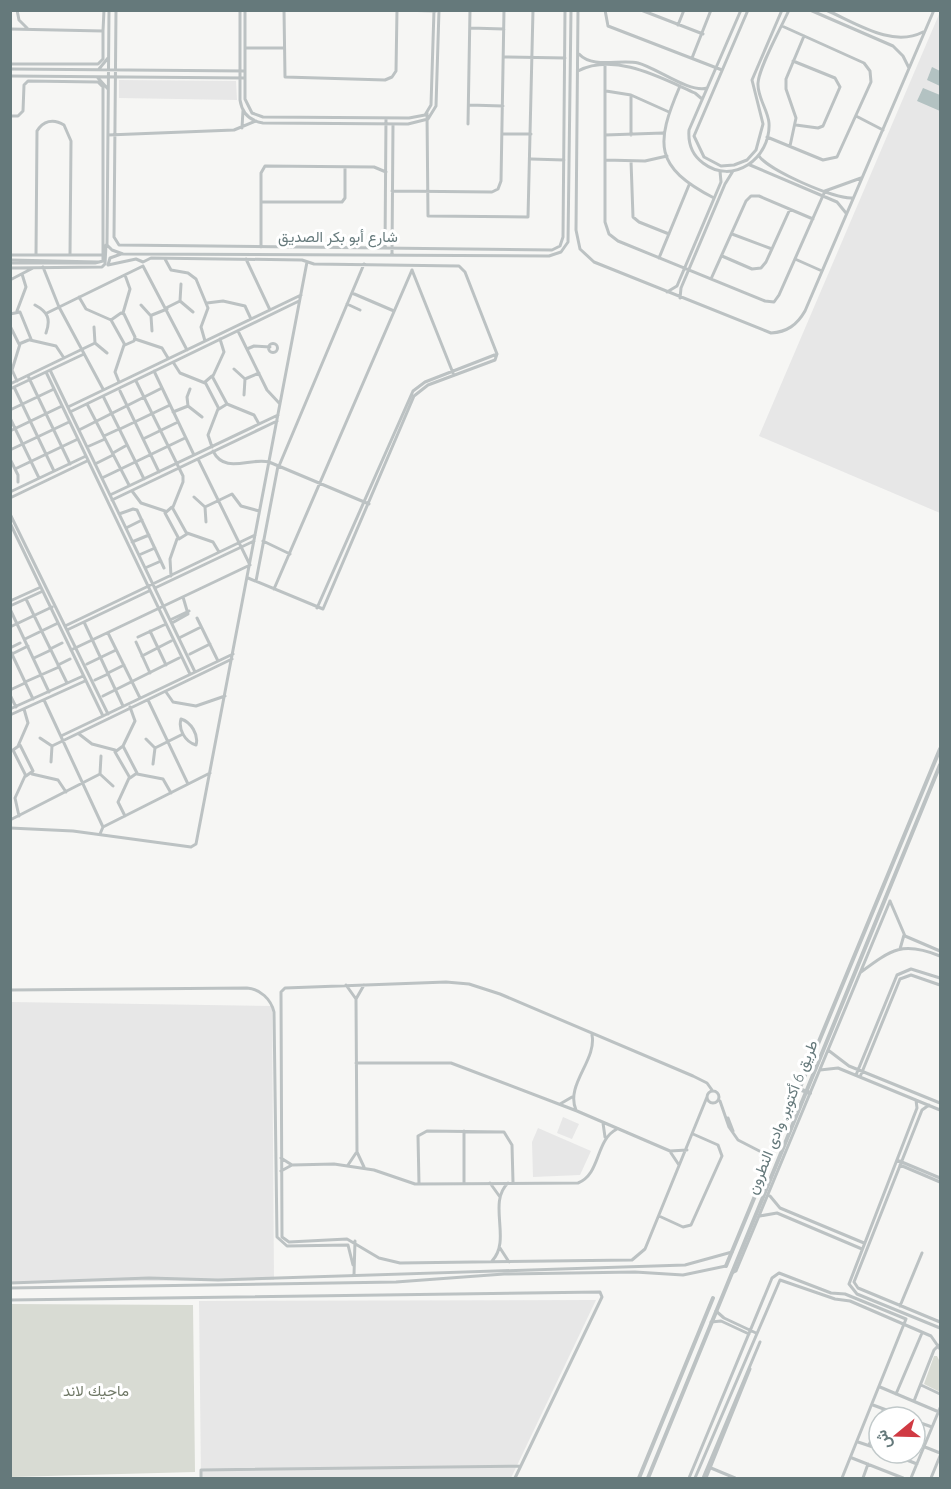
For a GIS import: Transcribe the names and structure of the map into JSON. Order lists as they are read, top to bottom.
{
  "streets": {
    "street": ["شارع أبو بكر الصديق", "طريق 6 أكتوبر, وادى النطرون"]
  },
  "parks": ["ماجيك لاند"],
  "north": "left"
}
